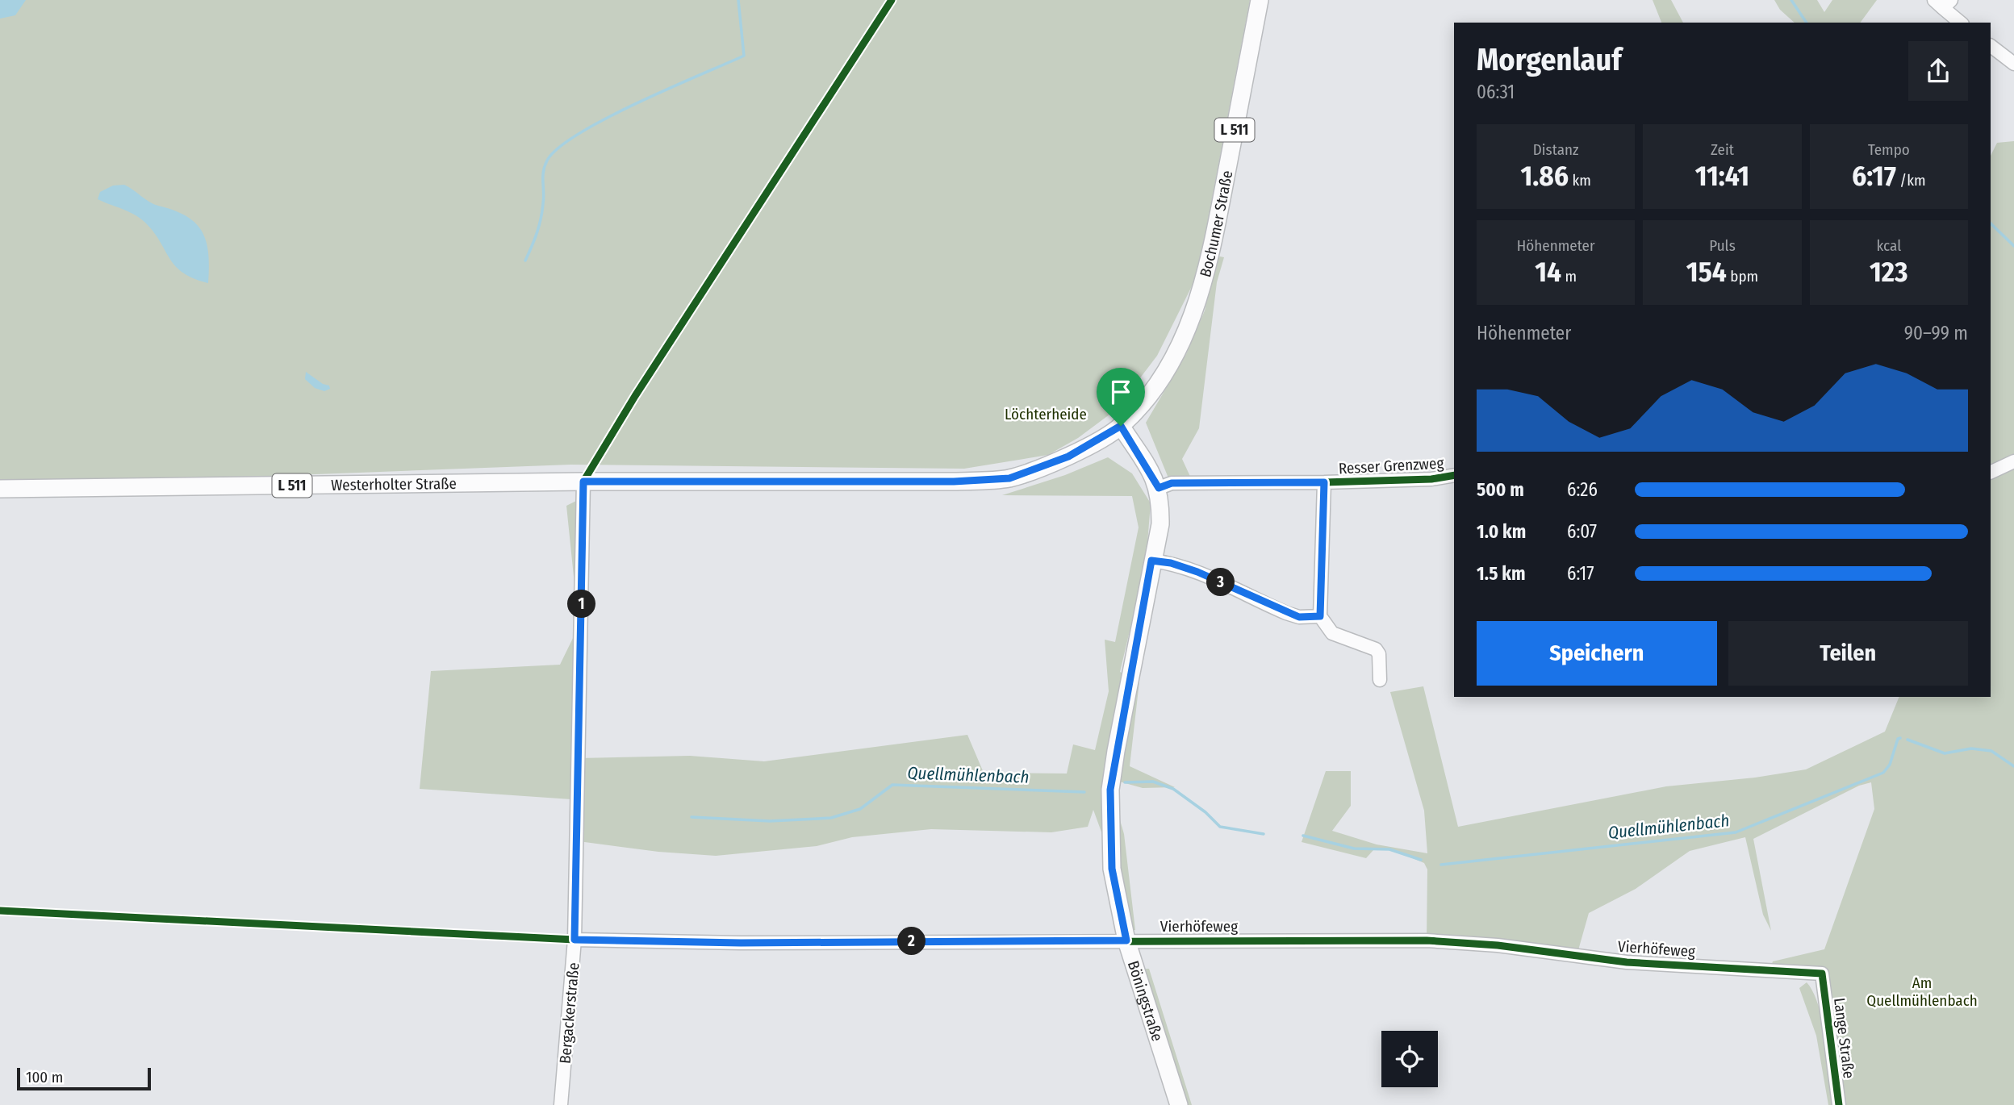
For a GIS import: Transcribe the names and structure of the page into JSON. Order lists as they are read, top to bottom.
{
  "streets": {
    "main road": [
      "L 511",
      "Bochumer Straße",
      "Westerholter Straße",
      "Böningstraße"
    ],
    "street": [
      "Resser Grenzweg",
      "Vierhöfeweg",
      "Bergackerstraße",
      "Lange Straße"
    ]
  },
  "crossings": [
    ["L 511", "Bochumer Straße"],
    ["L 511", "Westerholter Straße"],
    ["L 511", "Böningstraße"],
    ["L 511", "Bergackerstraße"],
    ["Bochumer Straße", "Böningstraße"],
    ["Resser Grenzweg", "Böningstraße"],
    ["Westerholter Straße", "Bergackerstraße"],
    ["Vierhöfeweg", "Böningstraße"],
    ["Vierhöfeweg", "Bergackerstraße"],
    ["Vierhöfeweg", "Lange Straße"]
  ],
  "water": ["Quellmühlenbach"],
  "parks": ["Löchterheide", "Am Quellmühlenbach"],
  "scale_bar": "100 m",
  "page": {
    "heading": ["Morgenlauf", "06:31"],
    "stats": [
      ["Distanz", "1.86 km"],
      ["Zeit", "11:41"],
      ["Tempo", "6:17 /km"],
      ["Höhenmeter", "14 m"],
      ["Puls", "154 bpm"],
      ["kcal", "123"]
    ],
    "chart": ["Höhenmeter", "90–99 m"],
    "list": [
      {
        "name": "500 m",
        "note": "6:26"
      },
      {
        "name": "1.0 km",
        "note": "6:07"
      },
      {
        "name": "1.5 km",
        "note": "6:17"
      }
    ],
    "pins": ["3", "1", "2"],
    "buttons": ["Speichern", "Teilen"],
    "scale": "100 m"
  }
}
